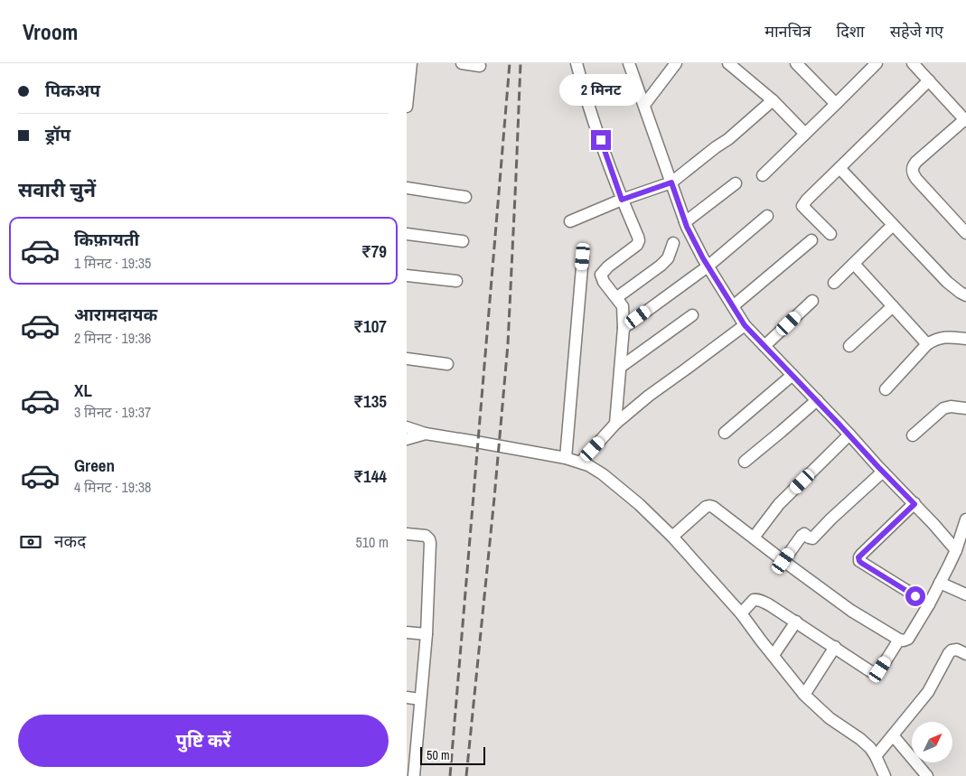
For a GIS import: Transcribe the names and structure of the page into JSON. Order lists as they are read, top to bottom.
{
  "scale_bar": "50 m",
  "north": "top right",
  "page": {
    "header": "Vroom",
    "nav": ["मानचित्र", "दिशा", "सहेजे गए"],
    "banner": ["पिकअप", "ड्रॉप"],
    "bubble": "2 मिनट",
    "heading": "सवारी चुनें",
    "list": [
      {
        "name": "किफ़ायती",
        "note": "1 मिनट · 19:35",
        "value": "₹79"
      },
      {
        "name": "आरामदायक",
        "note": "2 मिनट · 19:36",
        "value": "₹107"
      },
      {
        "name": "XL",
        "note": "3 मिनट · 19:37",
        "value": "₹135"
      },
      {
        "name": "Green",
        "note": "4 मिनट · 19:38",
        "value": "₹144"
      }
    ],
    "pay": ["नकद", "510 m"],
    "buttons": "पुष्टि करें",
    "scale": "50 m"
  }
}
